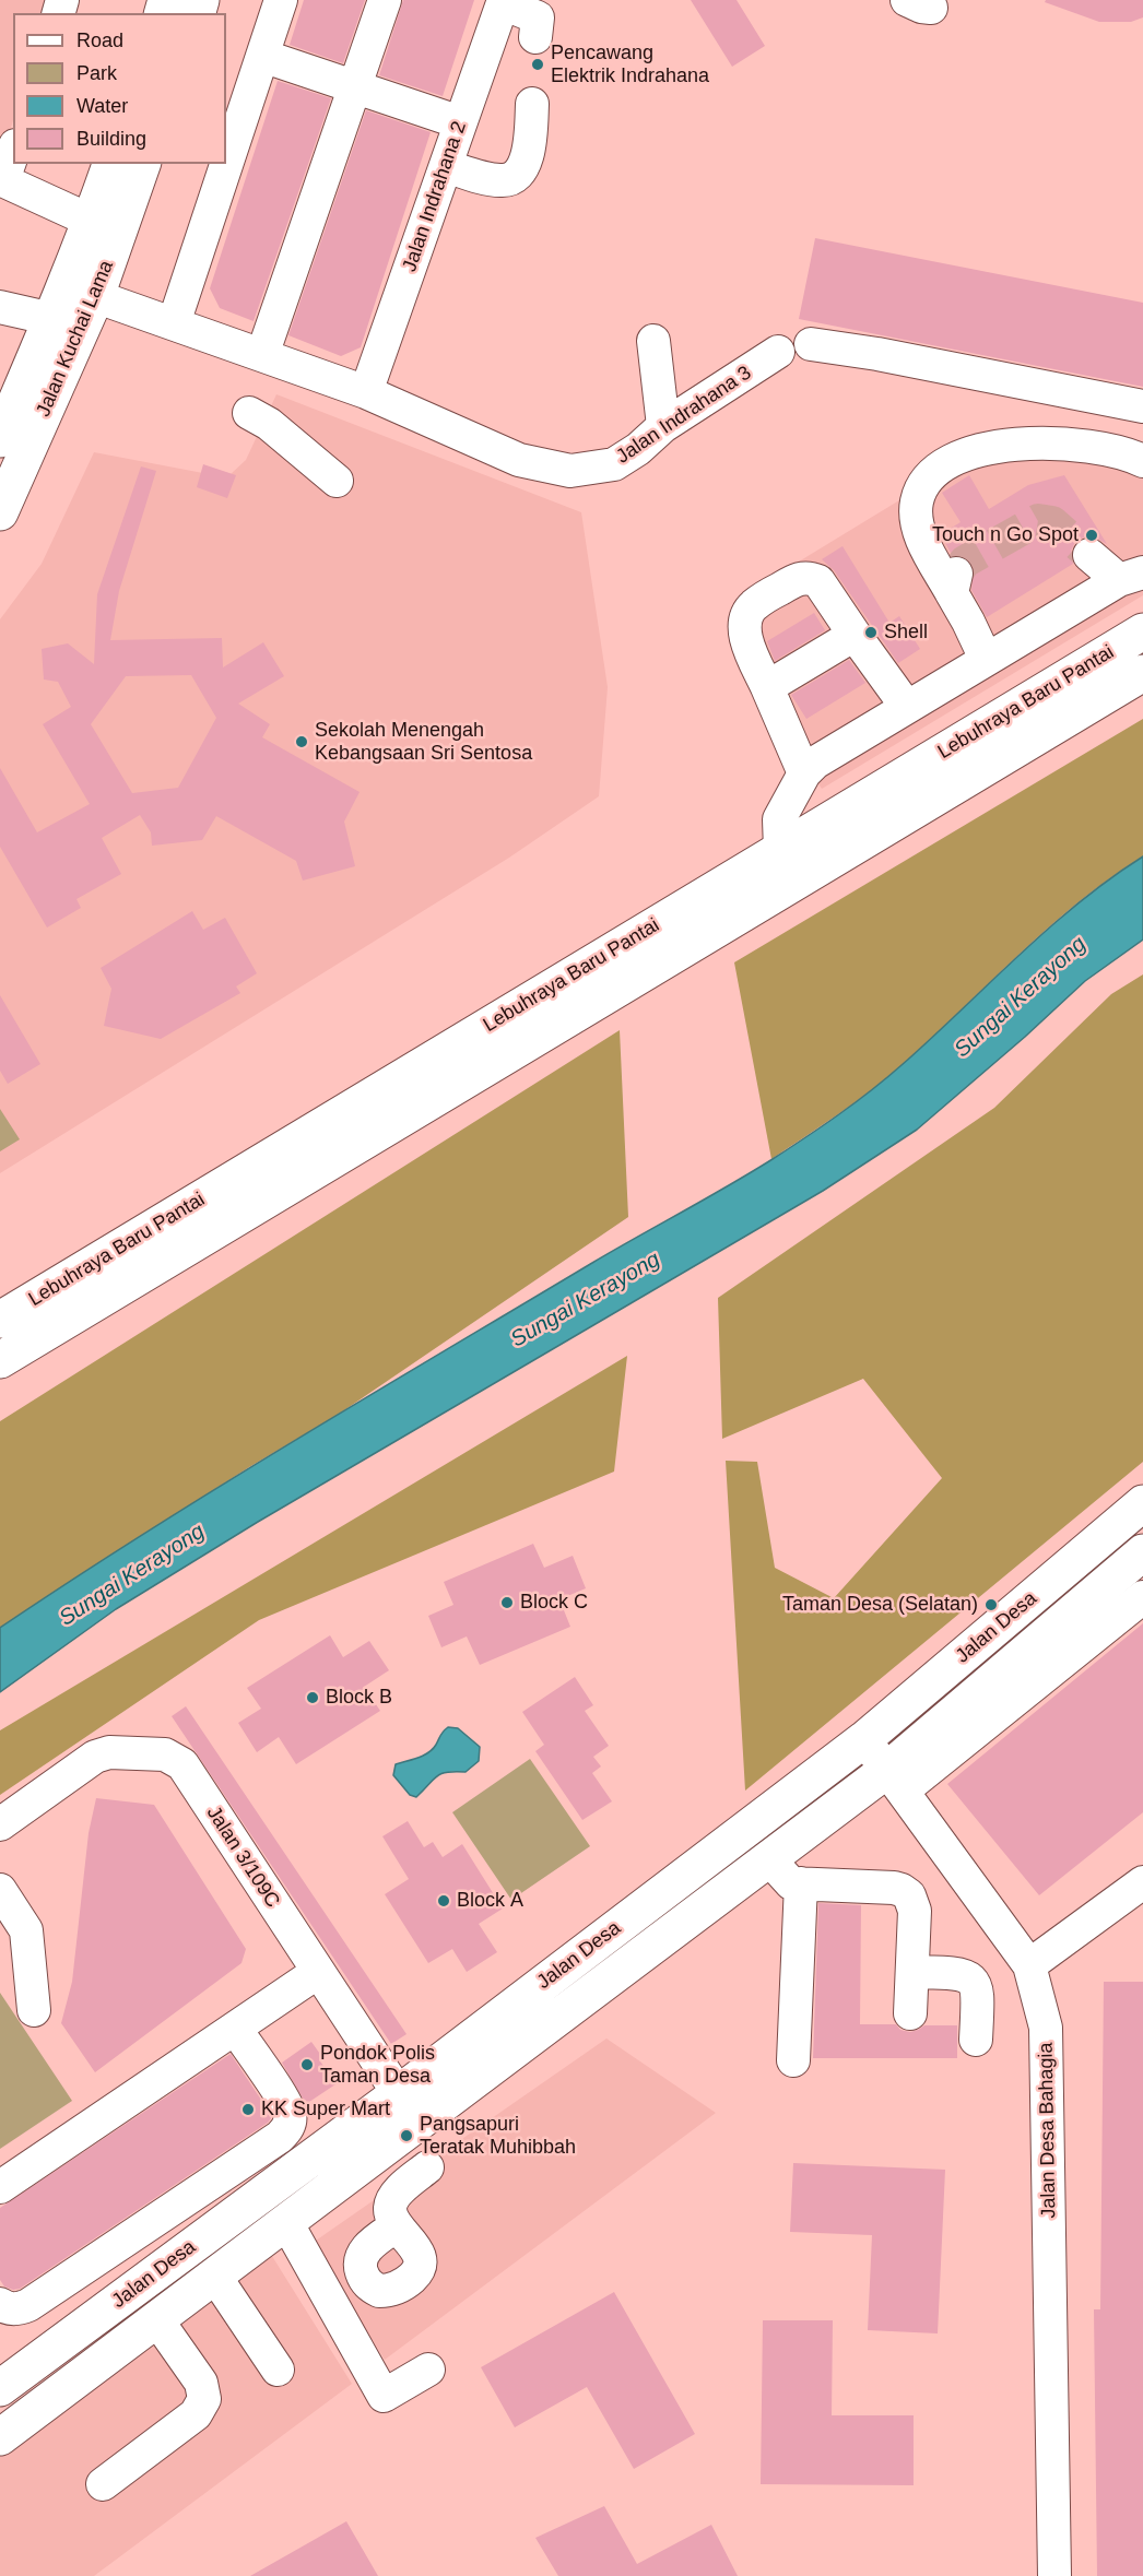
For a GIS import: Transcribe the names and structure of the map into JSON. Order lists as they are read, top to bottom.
{
  "streets": {
    "main road": ["Jalan Kuchai Lama", "Lebuhraya Baru Pantai", "Jalan Desa"],
    "street": [
      "Jalan Indrahana 2",
      "Jalan Indrahana 3",
      "Jalan 3/109C",
      "Jalan Desa Bahagia"
    ]
  },
  "crossings": [
    ["Jalan Indrahana 2", "Jalan Indrahana 3"],
    ["Jalan Kuchai Lama", "Jalan Indrahana 3"],
    ["Jalan Desa", "Jalan 3/109C"],
    ["Jalan Desa", "Jalan Desa Bahagia"]
  ],
  "water": ["Sungai Kerayong"],
  "places": [
    "Pencawang Elektrik Indrahana",
    "Touch n Go Spot",
    "Shell",
    "Sekolah Menengah Kebangsaan Sri Sentosa",
    "Block C",
    "Taman Desa (Selatan)",
    "Block B",
    "Block A",
    "Pondok Polis Taman Desa",
    "KK Super Mart",
    "Pangsapuri Teratak Muhibbah"
  ],
  "legend": [
    "Road",
    "Park",
    "Water",
    "Building"
  ]
}
